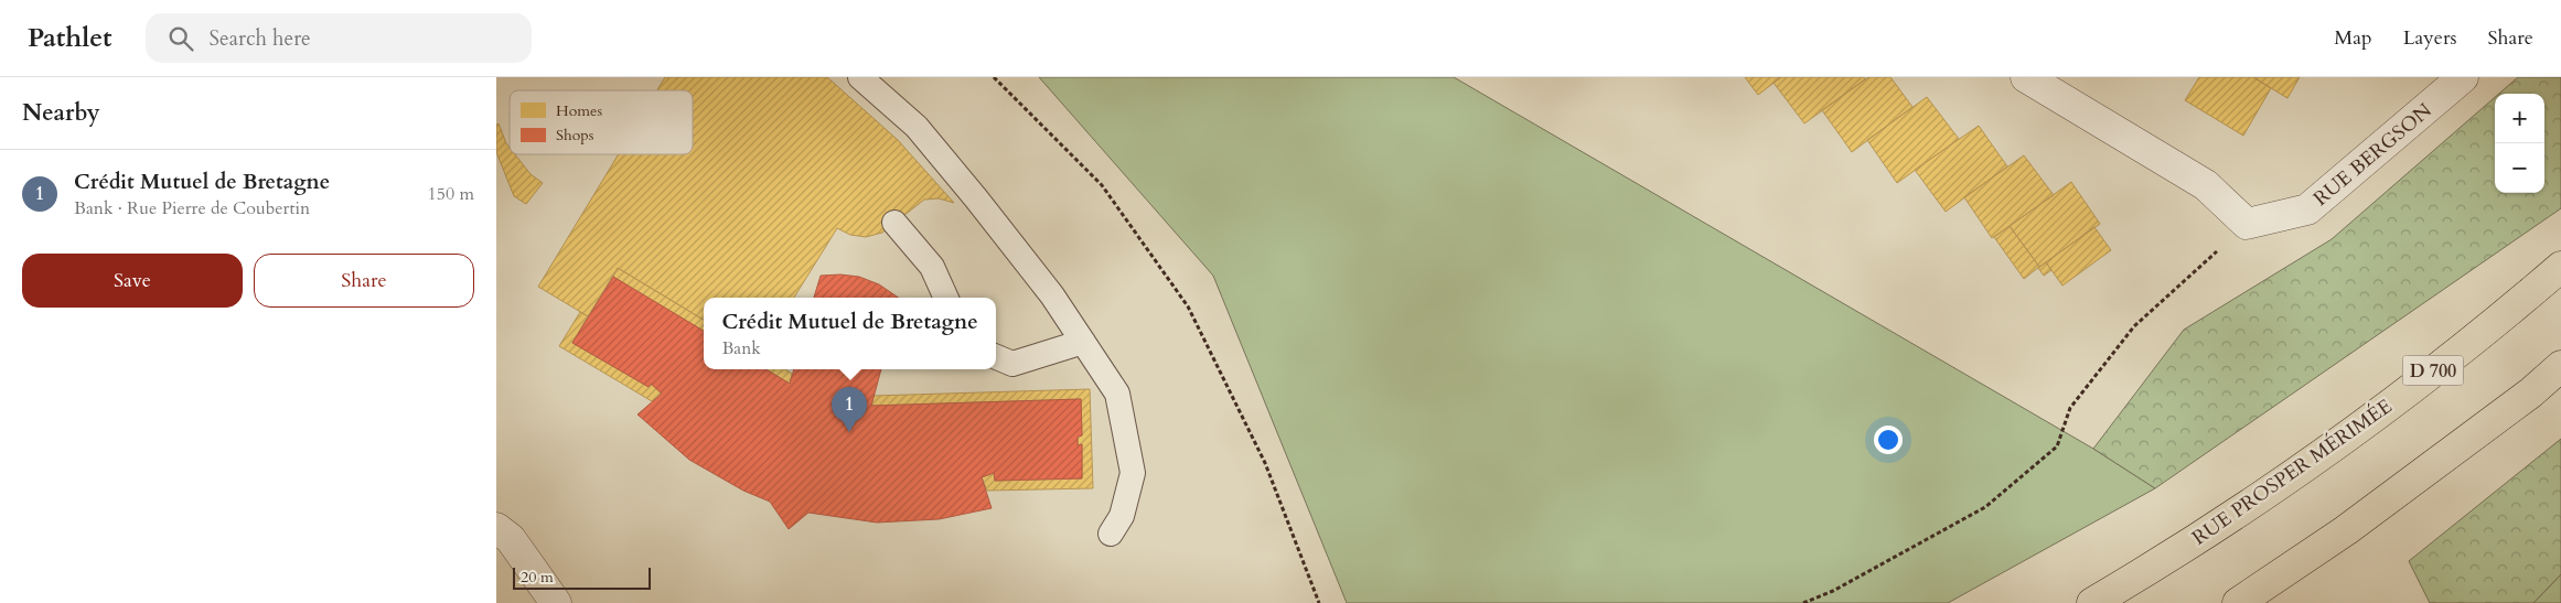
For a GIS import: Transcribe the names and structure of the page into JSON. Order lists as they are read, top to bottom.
{
  "streets": {
    "main road": ["D 700", "RUE PROSPER MÉRIMÉE"],
    "street": ["RUE BERGSON"]
  },
  "legend": ["Homes", "Shops"],
  "scale_bar": "20 m",
  "page": {
    "header": "Pathlet",
    "search": "Search here",
    "nav": ["Map", "Layers", "Share"],
    "heading": "Nearby",
    "map_buttons": ["+", "−"],
    "list": [
      {
        "mark": "1",
        "name": "Crédit Mutuel de Bretagne",
        "note": "Bank · Rue Pierre de Coubertin",
        "value": "150 m"
      }
    ],
    "buttons": ["Save", "Share"],
    "popup": ["Crédit Mutuel de Bretagne", "Bank"],
    "pins": "1",
    "scale": "20 m"
  }
}
